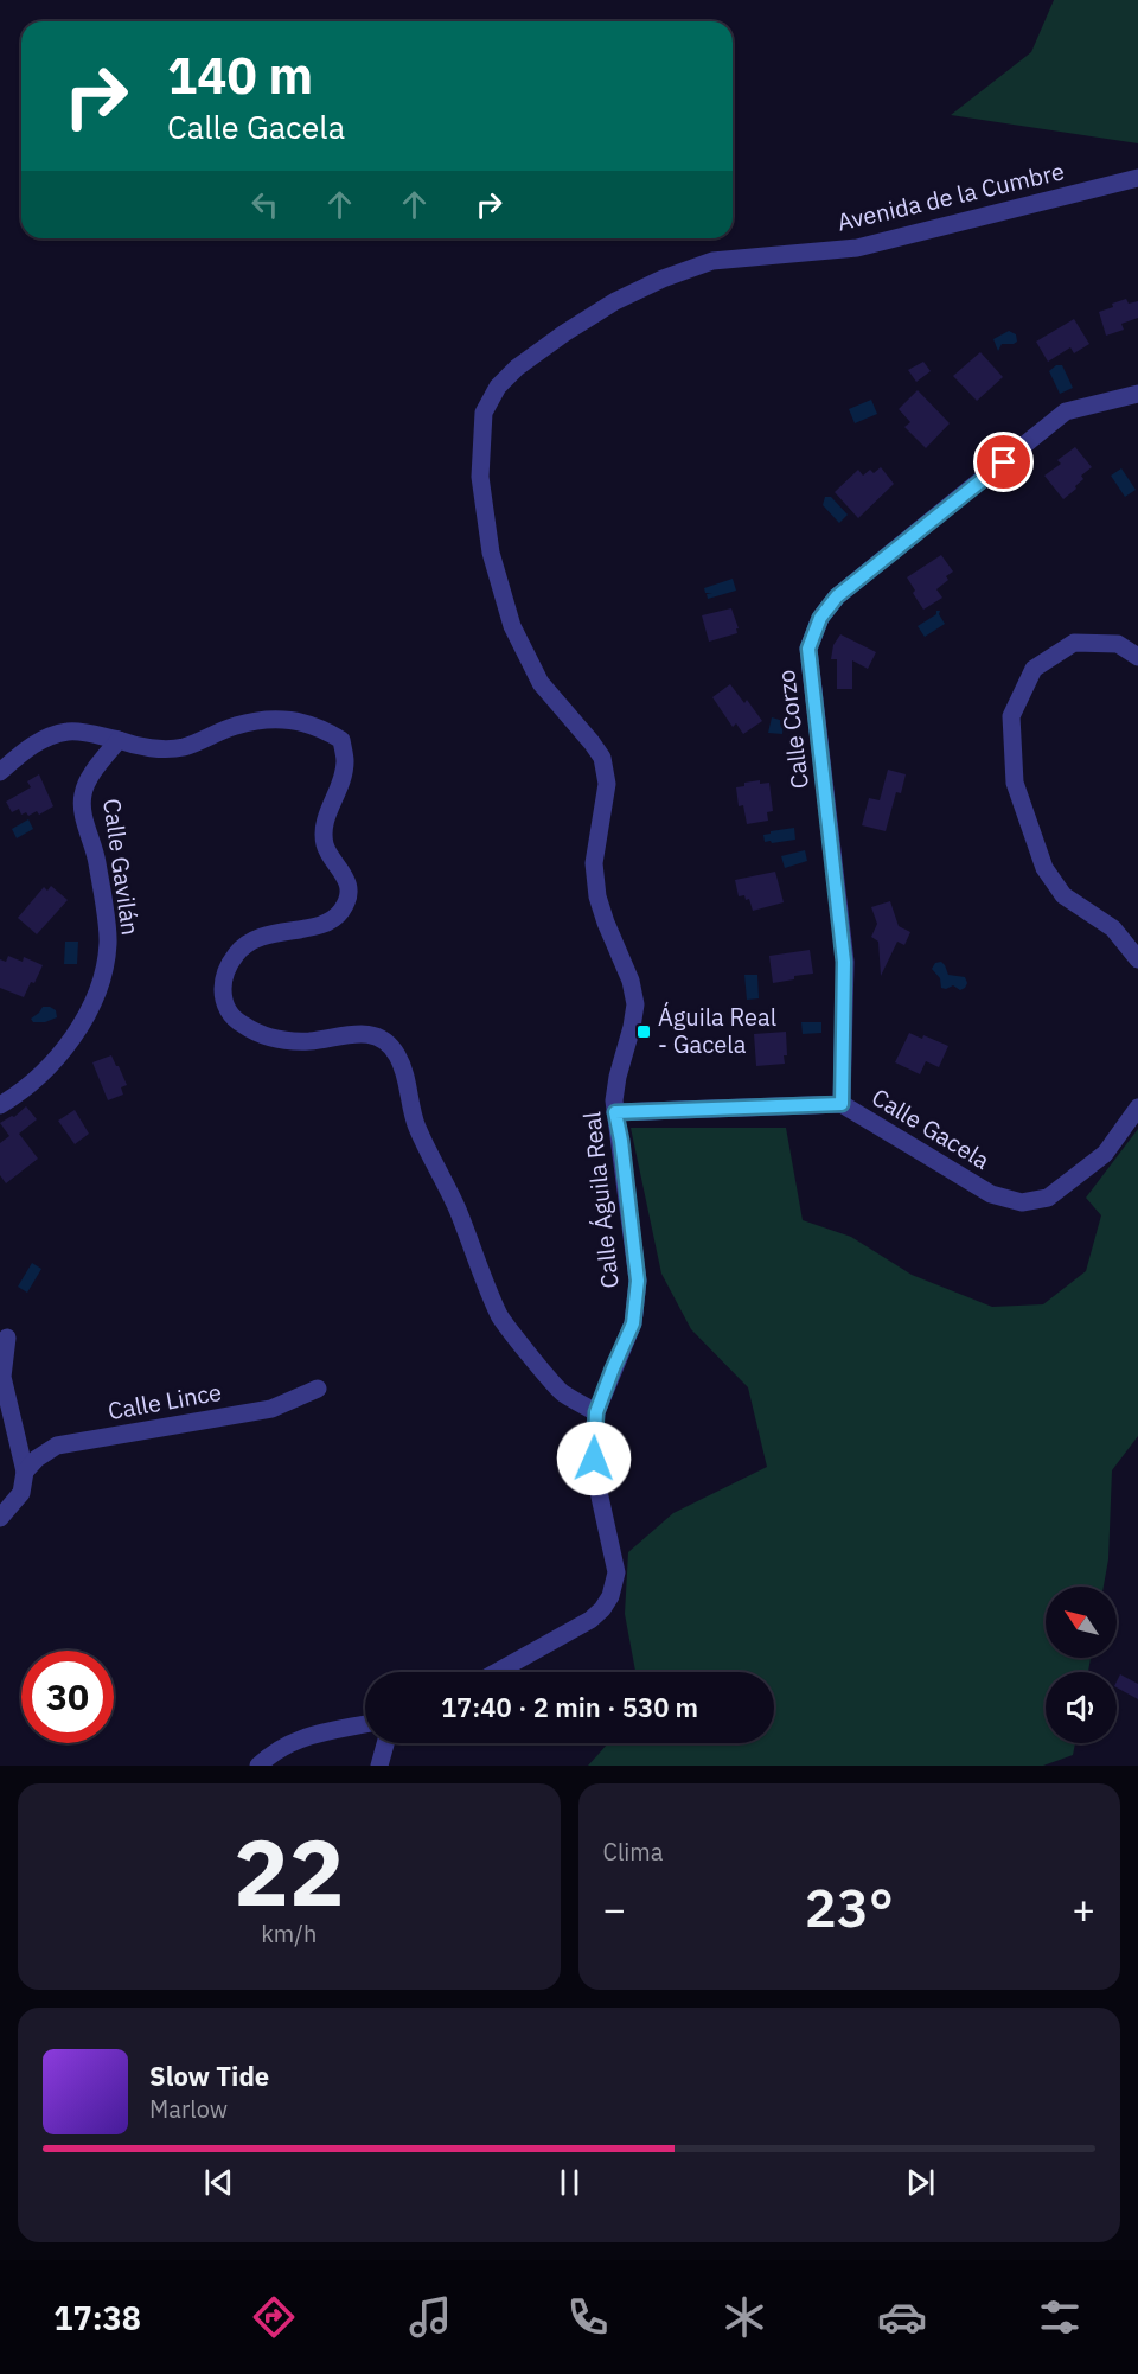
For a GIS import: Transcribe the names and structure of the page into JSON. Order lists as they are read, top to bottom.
{
  "streets": {
    "street": [
      "Avenida de la Cumbre",
      "Calle Corzo",
      "Calle Gavilán",
      "Calle Gacela",
      "Calle Águila Real",
      "Calle Lince"
    ]
  },
  "crossings": [
    ["Avenida de la Cumbre", "Calle Águila Real"],
    ["Calle Corzo", "Calle Gacela"],
    ["Calle Gacela", "Calle Águila Real"]
  ],
  "places": {
    "transit": ["Águila Real - Gacela"]
  },
  "north": "top left",
  "page": {
    "turn": ["140 m", "Calle Gacela"],
    "limit": "30",
    "trip": "17:40 · 2 min · 530 m",
    "tile": [
      ["22", "km/h"],
      "Clima"
    ],
    "heat": ["−", "23°", "+"],
    "song": ["Slow Tide", "Marlow"],
    "tabs": "17:38"
  }
}
